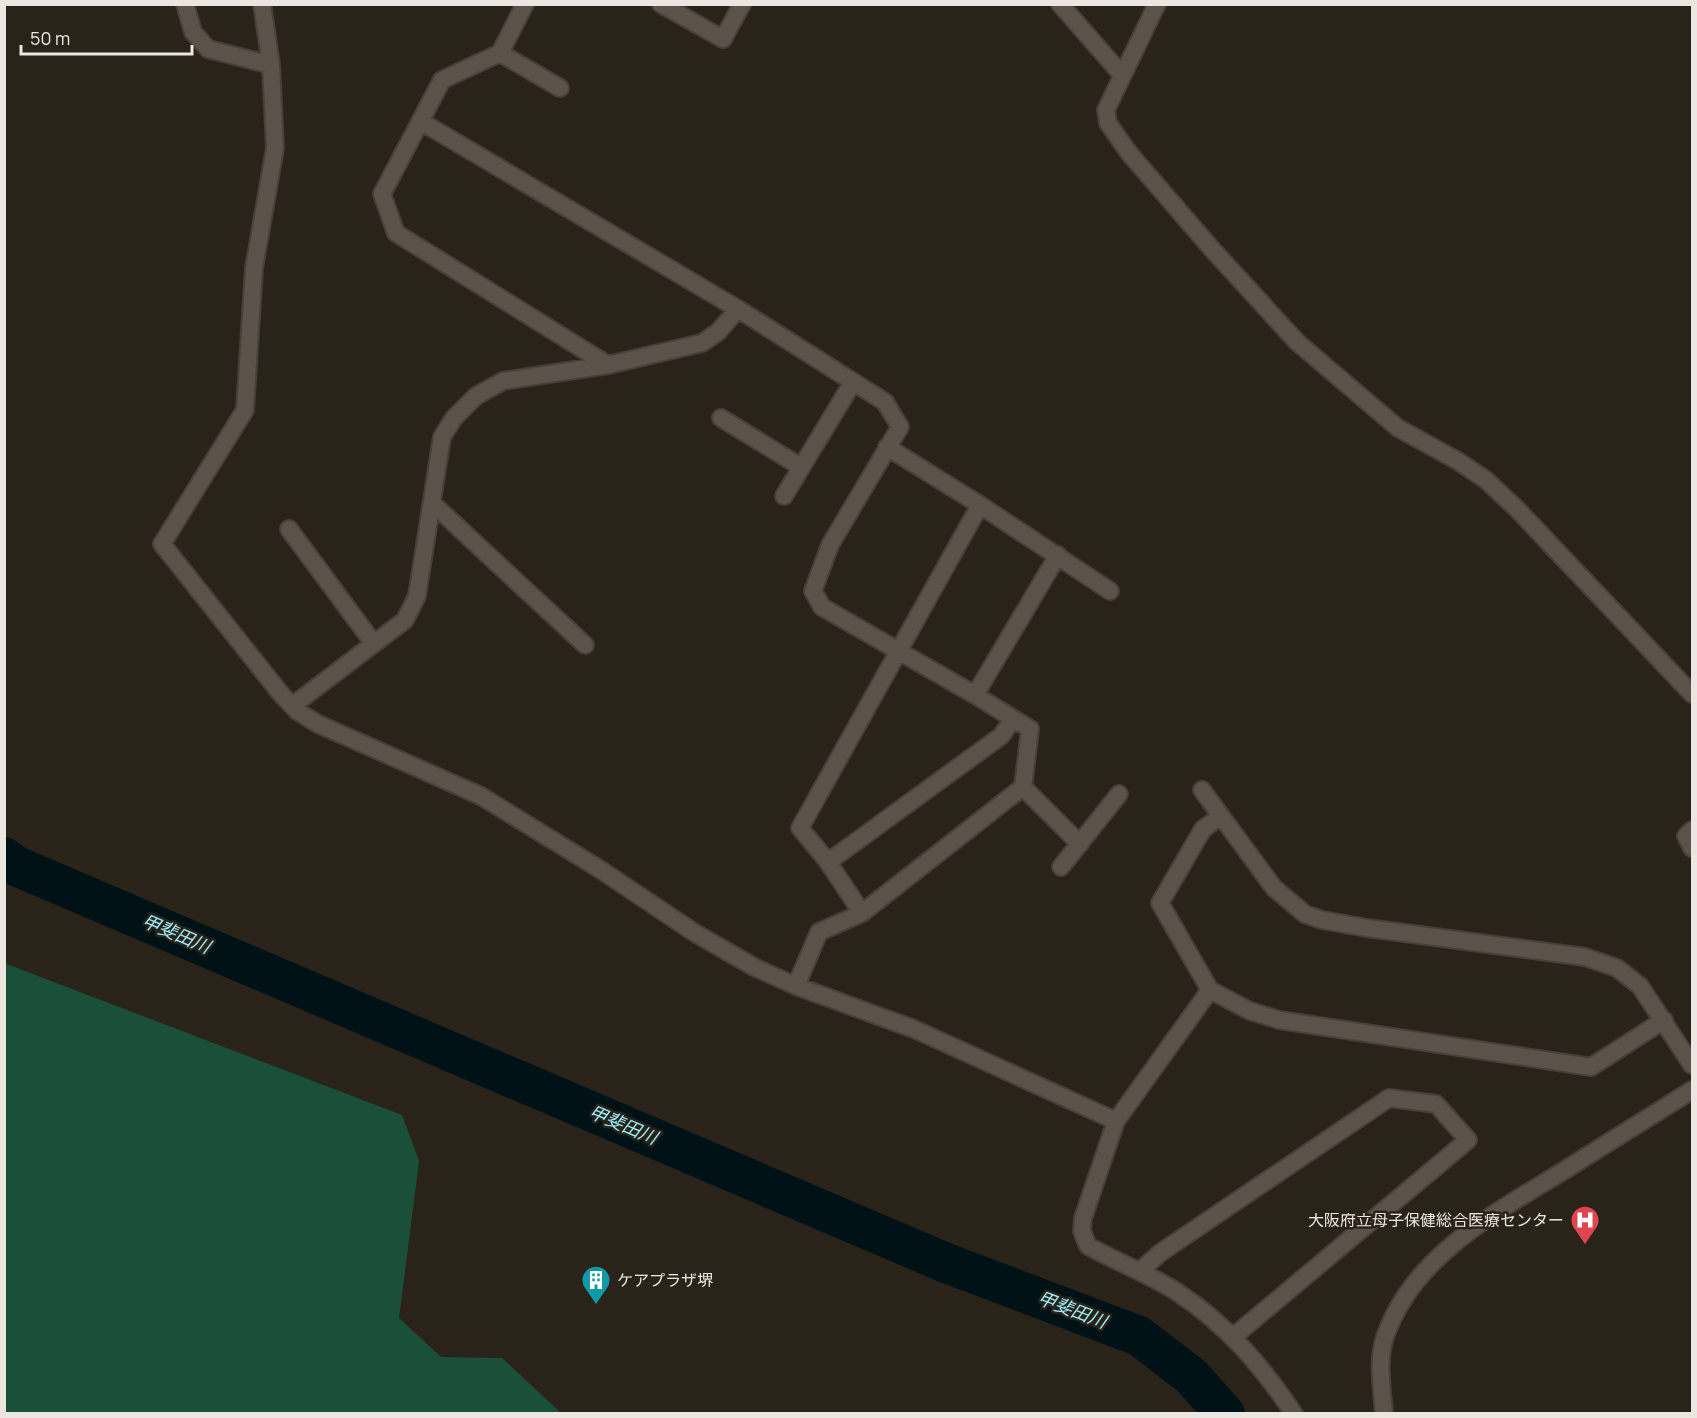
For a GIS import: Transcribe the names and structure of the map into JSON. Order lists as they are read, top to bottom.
{
  "water": ["甲斐田川"],
  "places": {
    "hospital": ["大阪府立母子保健総合医療センター"],
    "building": ["ケアプラザ堺"]
  },
  "scale_bar": "50 m"
}
